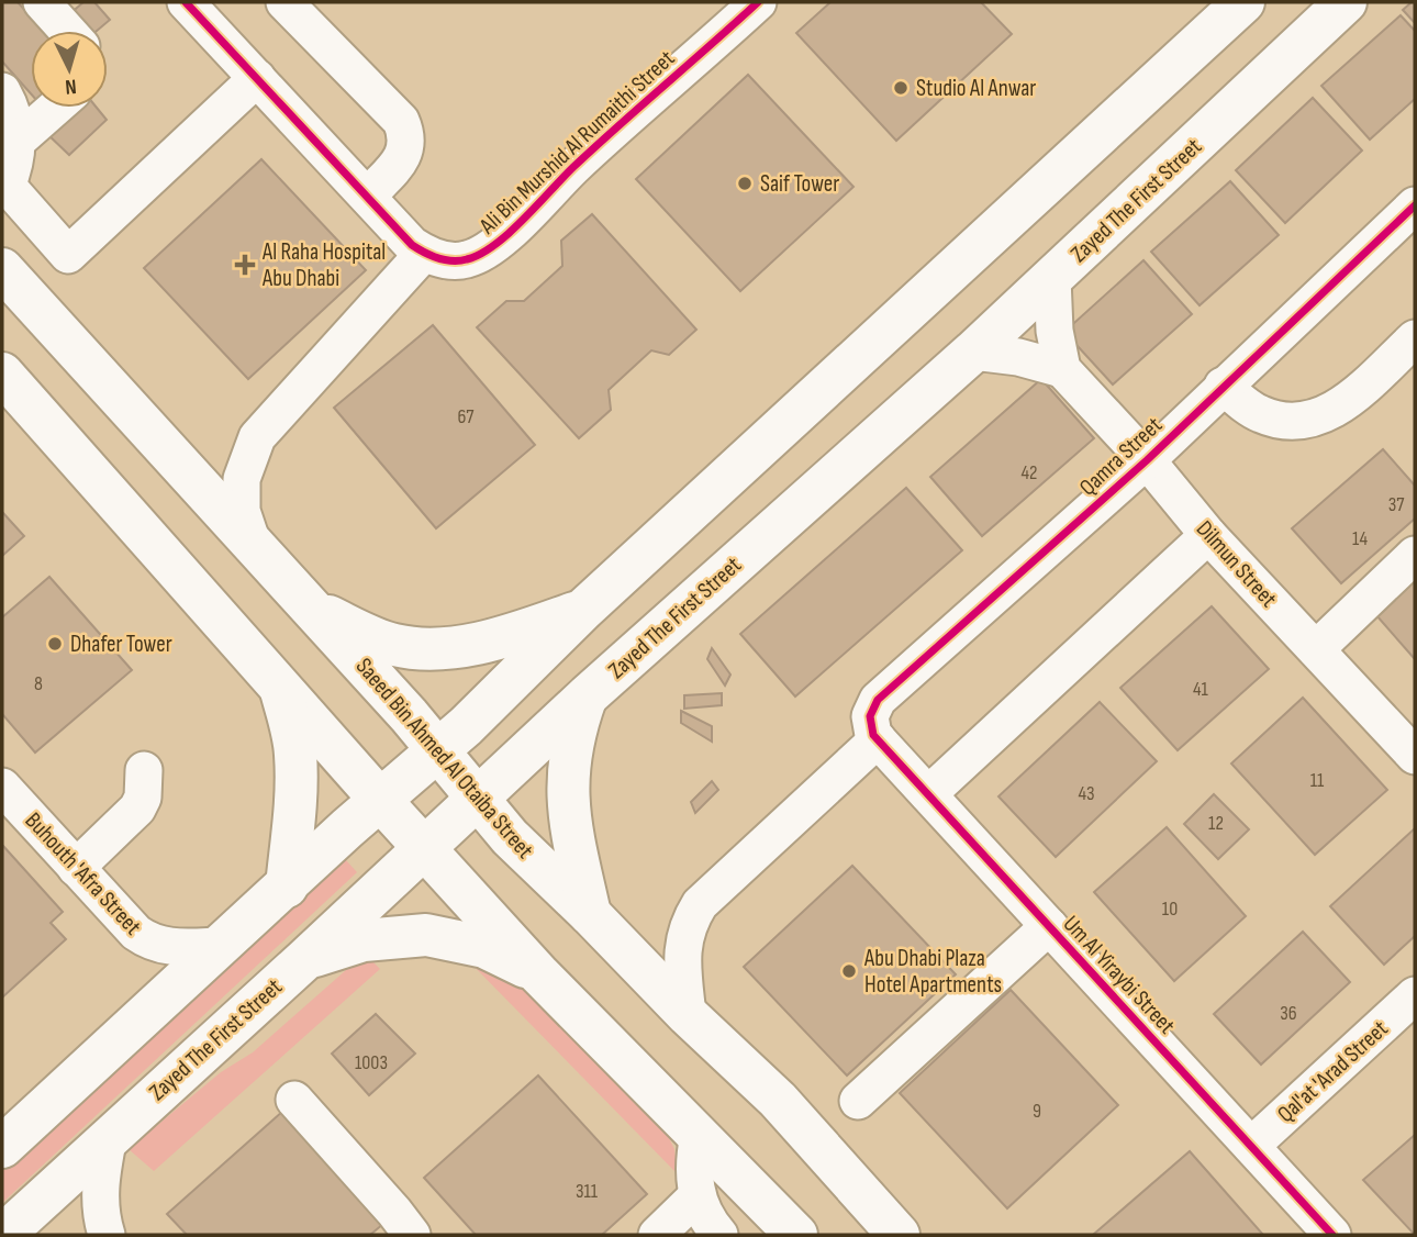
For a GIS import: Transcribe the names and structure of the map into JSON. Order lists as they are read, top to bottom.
{
  "streets": {
    "main road": ["Zayed The First Street", "Saeed Bin Ahmed Al Otaiba Street"],
    "street": [
      "Ali Bin Murshid Al Rumaithi Street",
      "Qamra Street",
      "Dilmun Street",
      "Buhouth 'Afra Street",
      "Um Al Yiraybi Street",
      "Qal'at 'Arad Street"
    ]
  },
  "crossings": [
    ["Zayed The First Street", "Saeed Bin Ahmed Al Otaiba Street"],
    ["Qamra Street", "Dilmun Street"],
    ["Qamra Street", "Um Al Yiraybi Street"],
    ["Um Al Yiraybi Street", "Qal'at 'Arad Street"]
  ],
  "places": {
    "other": [
      "Studio Al Anwar",
      "Saif Tower",
      "Dhafer Tower",
      "Abu Dhabi Plaza Hotel Apartments"
    ],
    "health": ["Al Raha Hospital Abu Dhabi"]
  },
  "house_numbers": [
    "67",
    "42",
    "37",
    "14",
    "8",
    "41",
    "11",
    "43",
    "12",
    "10",
    "36",
    "1003",
    "9",
    "311"
  ],
  "north": "bottom"
}
